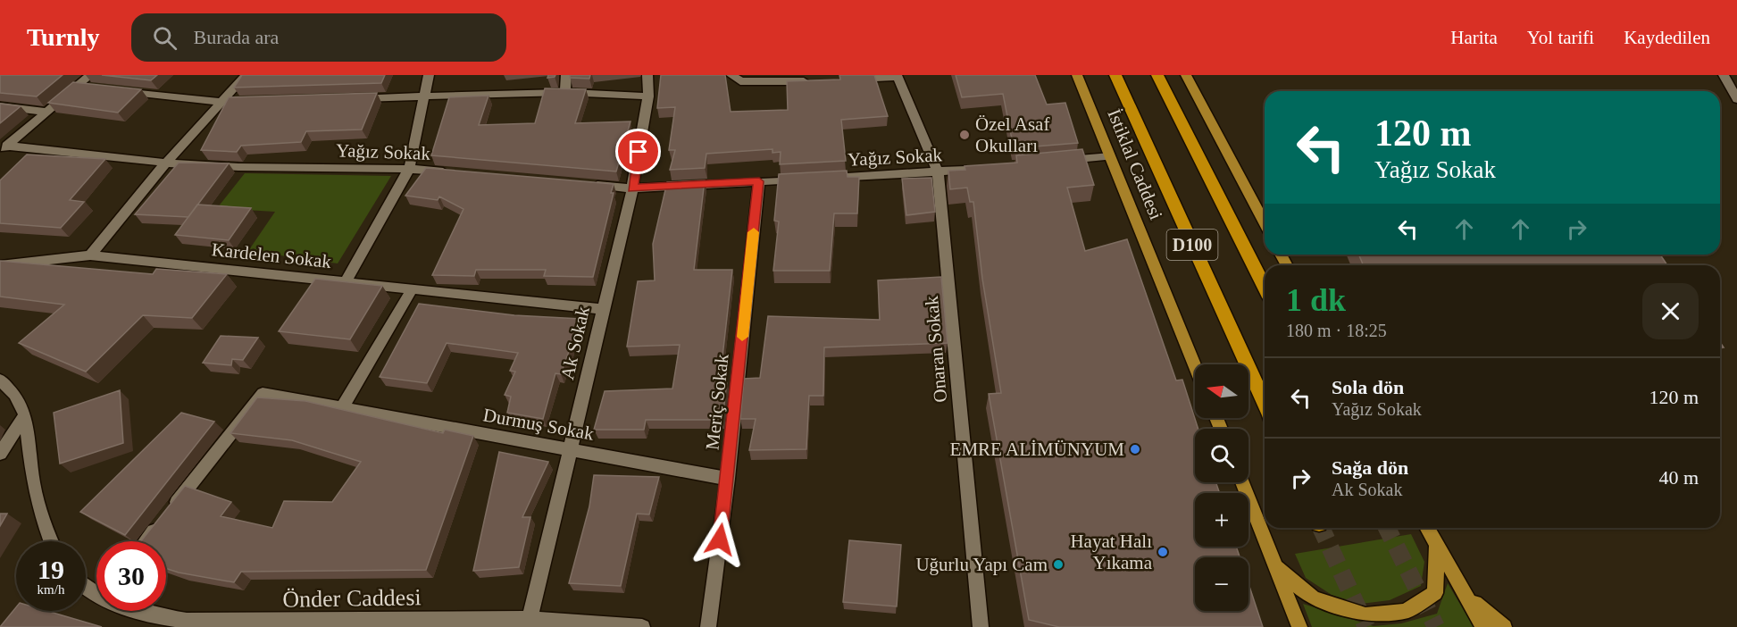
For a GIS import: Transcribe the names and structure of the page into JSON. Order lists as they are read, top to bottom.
{
  "streets": {
    "highway": ["D100"],
    "main road": ["İstiklal Caddesi"],
    "street": [
      "Yağız Sokak",
      "Kardelen Sokak",
      "Ak Sokak",
      "Onaran Sokak",
      "Meriç Sokak",
      "Durmuş Sokak",
      "Önder Caddesi"
    ]
  },
  "crossings": [
    ["Yağız Sokak", "Ak Sokak"],
    ["Yağız Sokak", "Onaran Sokak"],
    ["Yağız Sokak", "Meriç Sokak"],
    ["Kardelen Sokak", "Ak Sokak"],
    ["Ak Sokak", "Durmuş Sokak"],
    ["Ak Sokak", "Önder Caddesi"],
    ["Meriç Sokak", "Durmuş Sokak"]
  ],
  "places": [
    "Özel Asaf Okulları",
    "EMRE ALİMÜNYUM",
    "Hayat Halı Yıkama",
    "Uğurlu Yapı Cam"
  ],
  "north": "left",
  "page": {
    "header": "Turnly",
    "search": "Burada ara",
    "nav": ["Harita", "Yol tarifi", "Kaydedilen"],
    "turn": ["120 m", "Yağız Sokak"],
    "heading": ["1 dk", "180 m · 18:25"],
    "list": [
      {
        "name": "Sola dön",
        "note": "Yağız Sokak",
        "value": "120 m"
      },
      {
        "name": "Sağa dön",
        "note": "Ak Sokak",
        "value": "40 m"
      }
    ],
    "map_buttons": ["+", "−"],
    "speed": "19 km/h",
    "limit": "30"
  }
}
